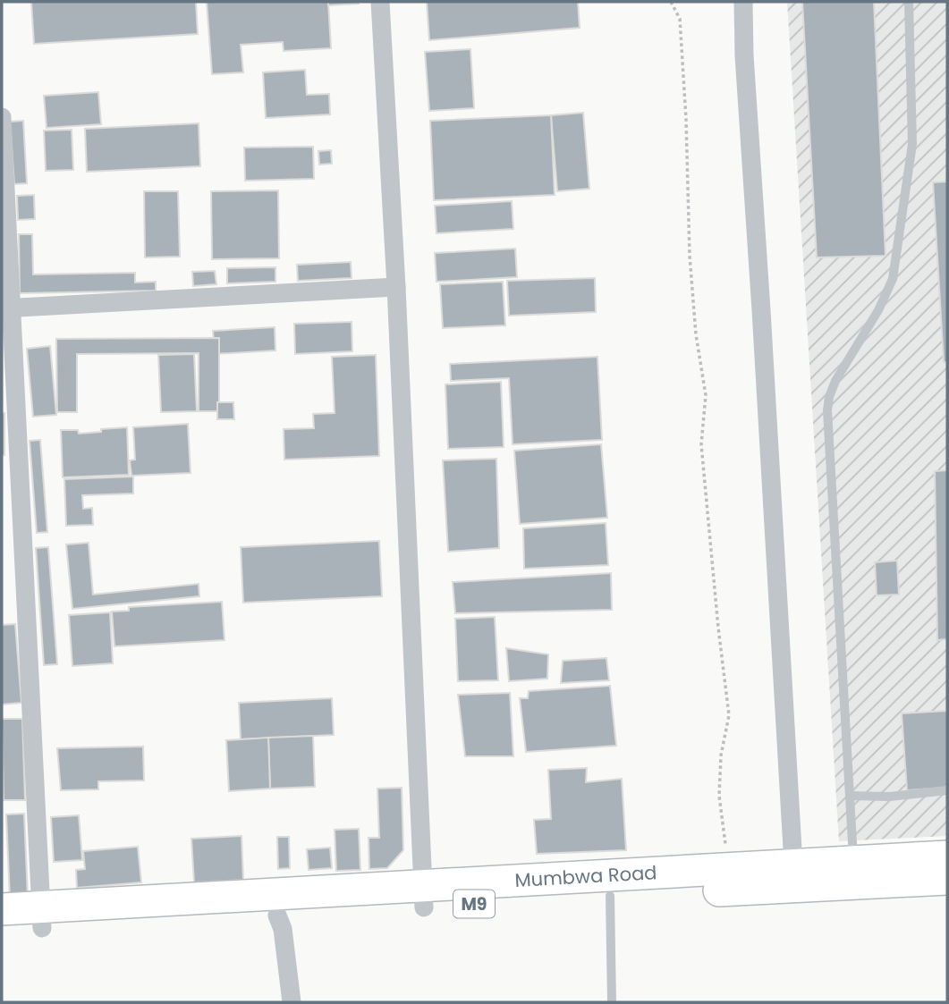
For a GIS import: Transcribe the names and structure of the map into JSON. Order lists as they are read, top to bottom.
{
  "streets": {
    "main road": ["Mumbwa Road", "M9"]
  }
}
